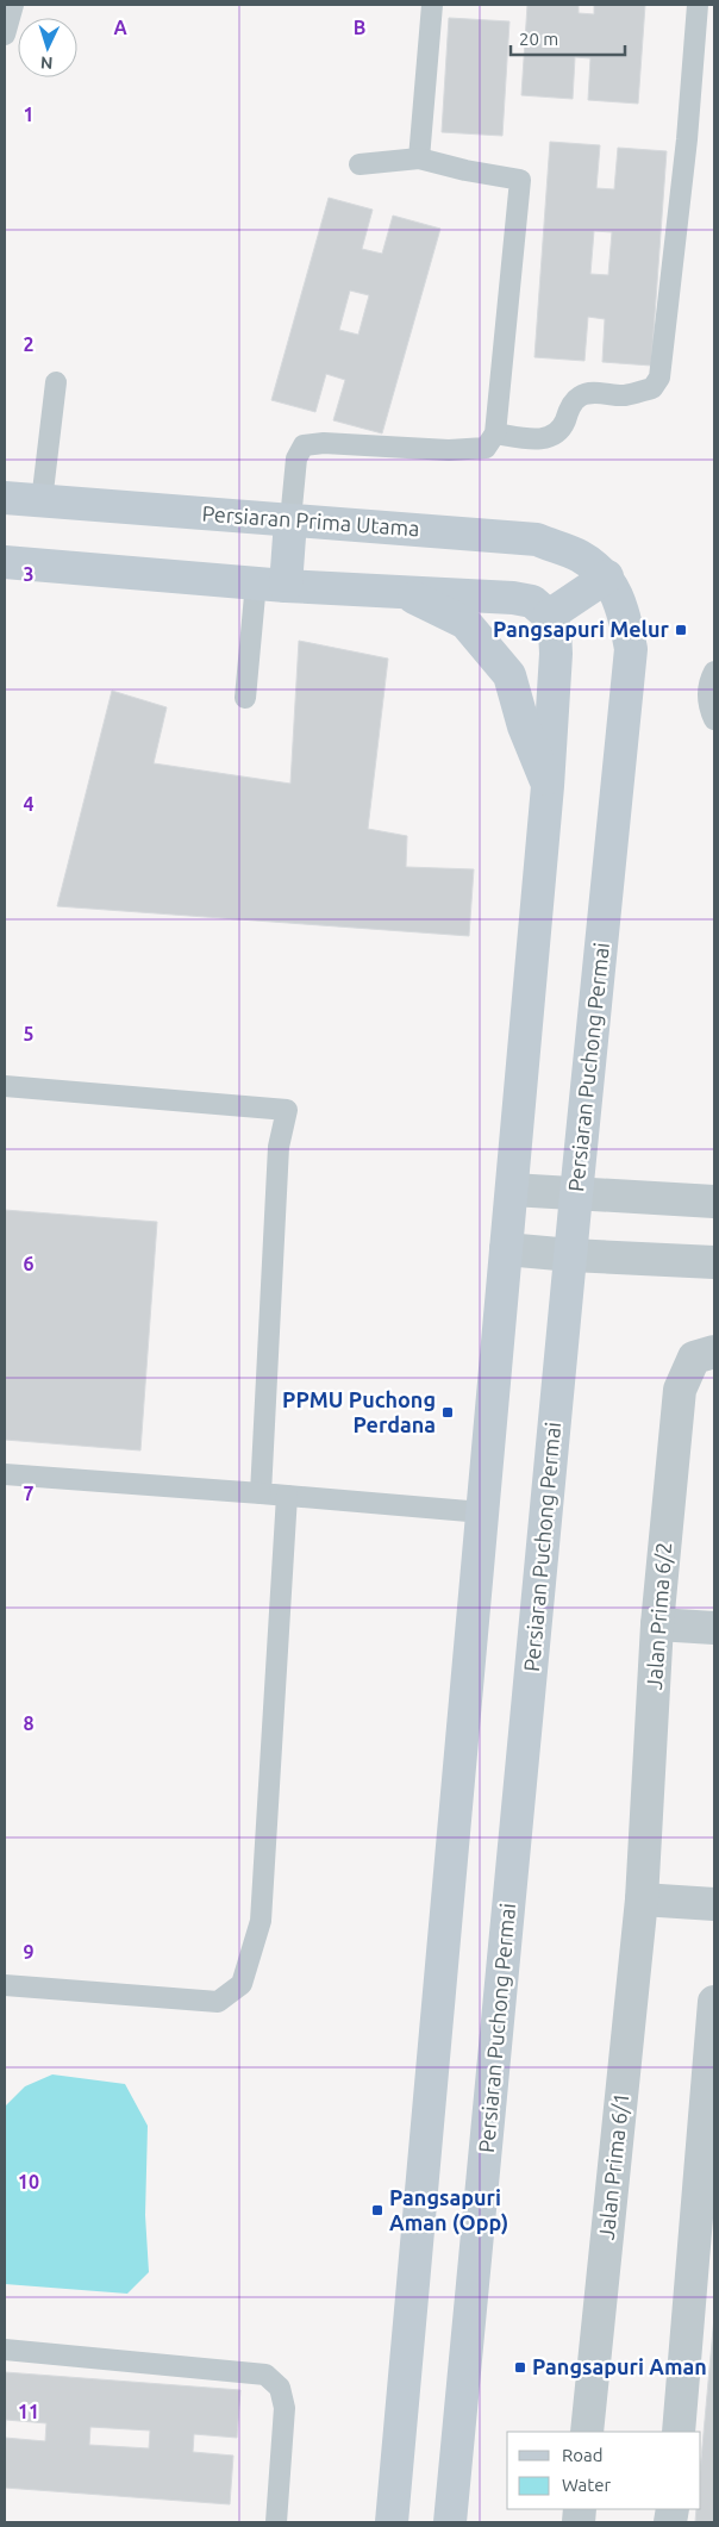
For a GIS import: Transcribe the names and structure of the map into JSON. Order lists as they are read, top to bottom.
{
  "streets": {
    "main road": ["Persiaran Prima Utama", "Persiaran Puchong Permai"],
    "street": ["Jalan Prima 6/2", "Jalan Prima 6/1"]
  },
  "crossings": [
    ["Persiaran Prima Utama", "Persiaran Puchong Permai"],
    ["Jalan Prima 6/2", "Jalan Prima 6/1"]
  ],
  "places": {
    "transit": [
      "Pangsapuri Melur",
      "PPMU Puchong Perdana",
      "Pangsapuri Aman (Opp)",
      "Pangsapuri Aman"
    ]
  },
  "legend": ["Road", "Water"],
  "scale_bar": "20 m",
  "north": "bottom",
  "grid": {
    "columns": ["A", "B"],
    "rows": [
      "1",
      "2",
      "3",
      "4",
      "5",
      "6",
      "7",
      "8",
      "9",
      "10",
      "11"
    ]
  }
}
